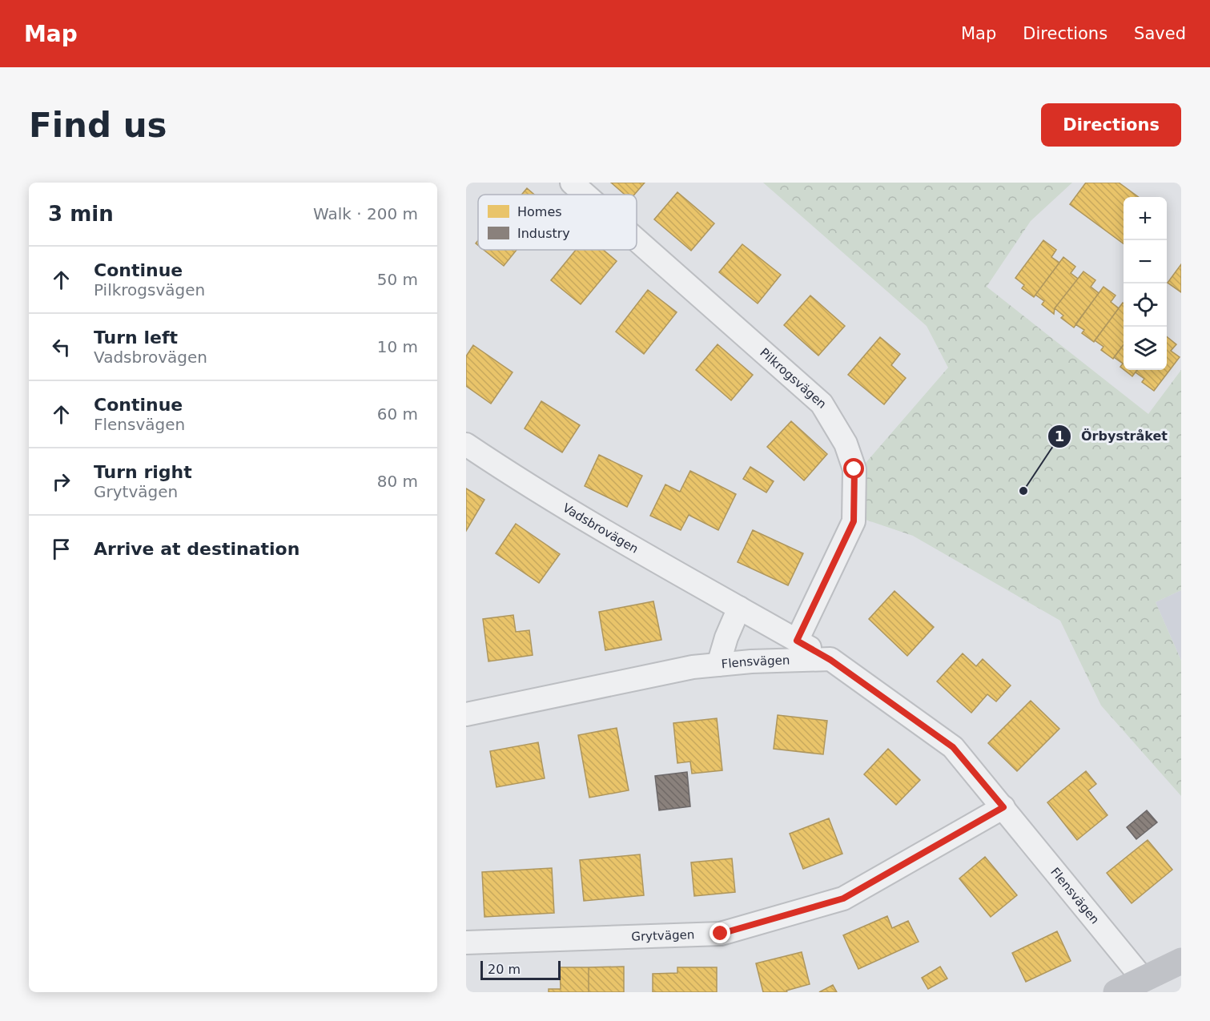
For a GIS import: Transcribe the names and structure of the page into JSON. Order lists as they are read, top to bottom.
{
  "streets": {
    "street": [
      "Pilkrogsvägen",
      "Vadsbrovägen",
      "Flensvägen",
      "Grytvägen"
    ]
  },
  "crossings": [
    ["Pilkrogsvägen", "Vadsbrovägen"],
    ["Vadsbrovägen", "Flensvägen"],
    ["Flensvägen", "Grytvägen"]
  ],
  "places": ["Örbystråket"],
  "legend": ["Homes", "Industry"],
  "scale_bar": "20 m",
  "page": {
    "header": "Map",
    "nav": ["Map", "Directions", "Saved"],
    "buttons": "Directions",
    "title": "Find us",
    "heading": ["3 min", "Walk · 200 m"],
    "map_buttons": ["+", "−"],
    "list": [
      ["Continue", "Pilkrogsvägen", "50 m"],
      ["Turn left", "Vadsbrovägen", "10 m"],
      ["Continue", "Flensvägen", "60 m"],
      ["Turn right", "Grytvägen", "80 m"],
      "Arrive at destination"
    ],
    "scale": "20 m"
  }
}
